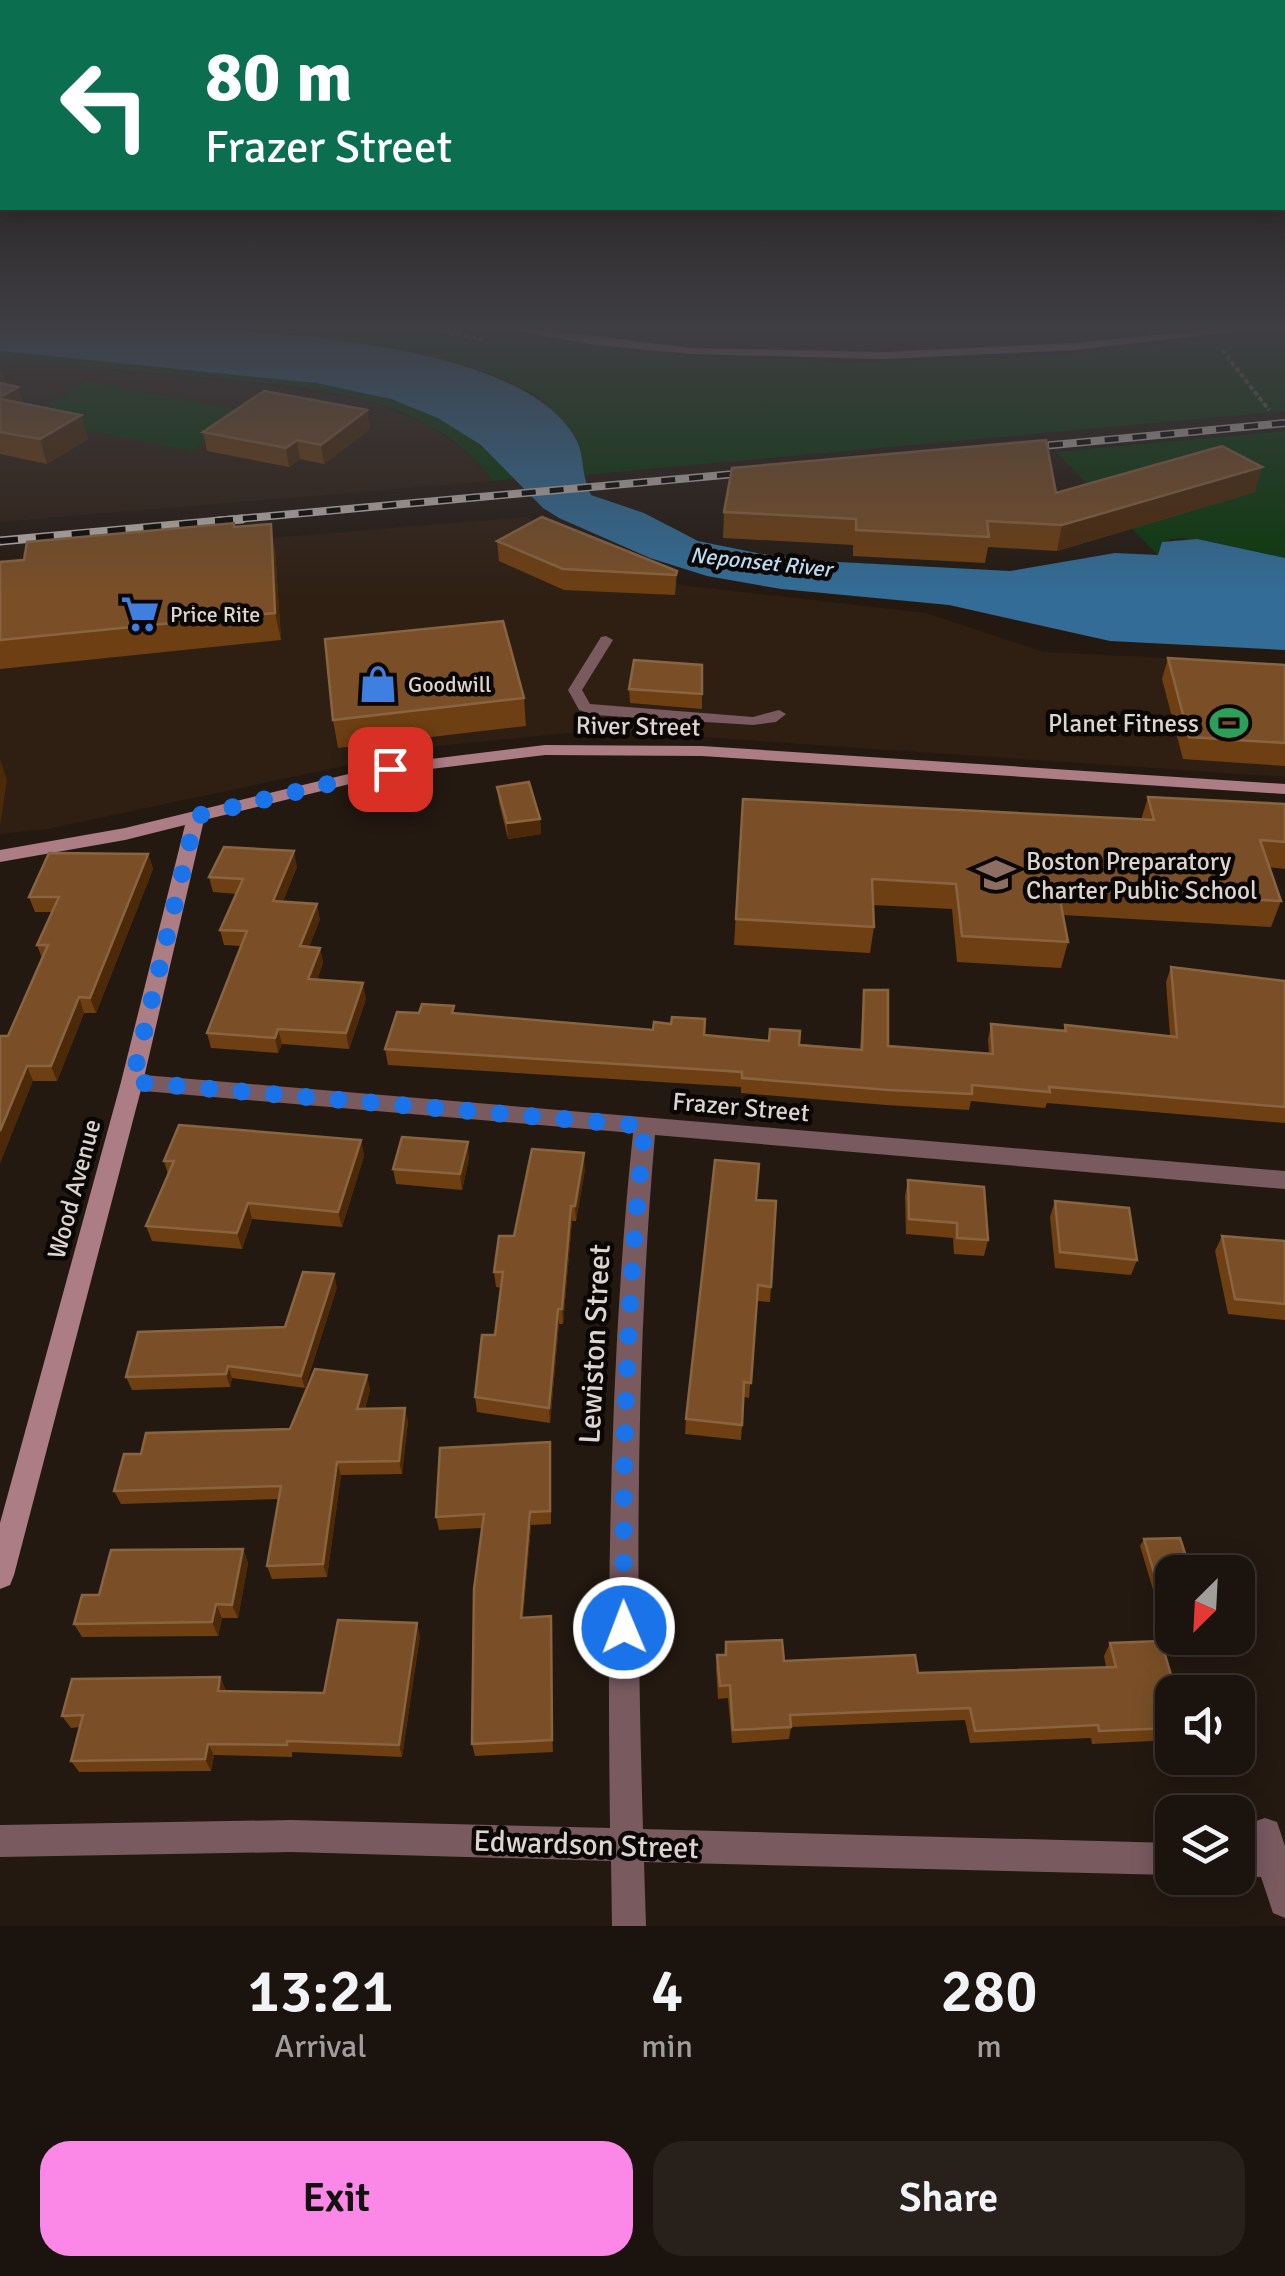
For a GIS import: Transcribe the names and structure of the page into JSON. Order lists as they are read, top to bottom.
{
  "streets": {
    "main road": ["River Street", "Wood Avenue"],
    "street": ["Frazer Street", "Lewiston Street", "Edwardson Street"]
  },
  "crossings": [
    ["River Street", "Wood Avenue"],
    ["Frazer Street", "Wood Avenue"],
    ["Frazer Street", "Lewiston Street"],
    ["Lewiston Street", "Edwardson Street"]
  ],
  "water": ["Neponset River"],
  "places": {
    "supermarket": ["Price Rite"],
    "shop": ["Goodwill"],
    "sports": ["Planet Fitness"],
    "school or university": ["Boston Preparatory Charter Public School"]
  },
  "north": "bottom left",
  "page": {
    "turn": ["80 m", "Frazer Street"],
    "eta": [
      "13:21",
      "Arrival",
      "4",
      "min",
      "280",
      "m"
    ],
    "buttons": ["Exit", "Share"]
  }
}
